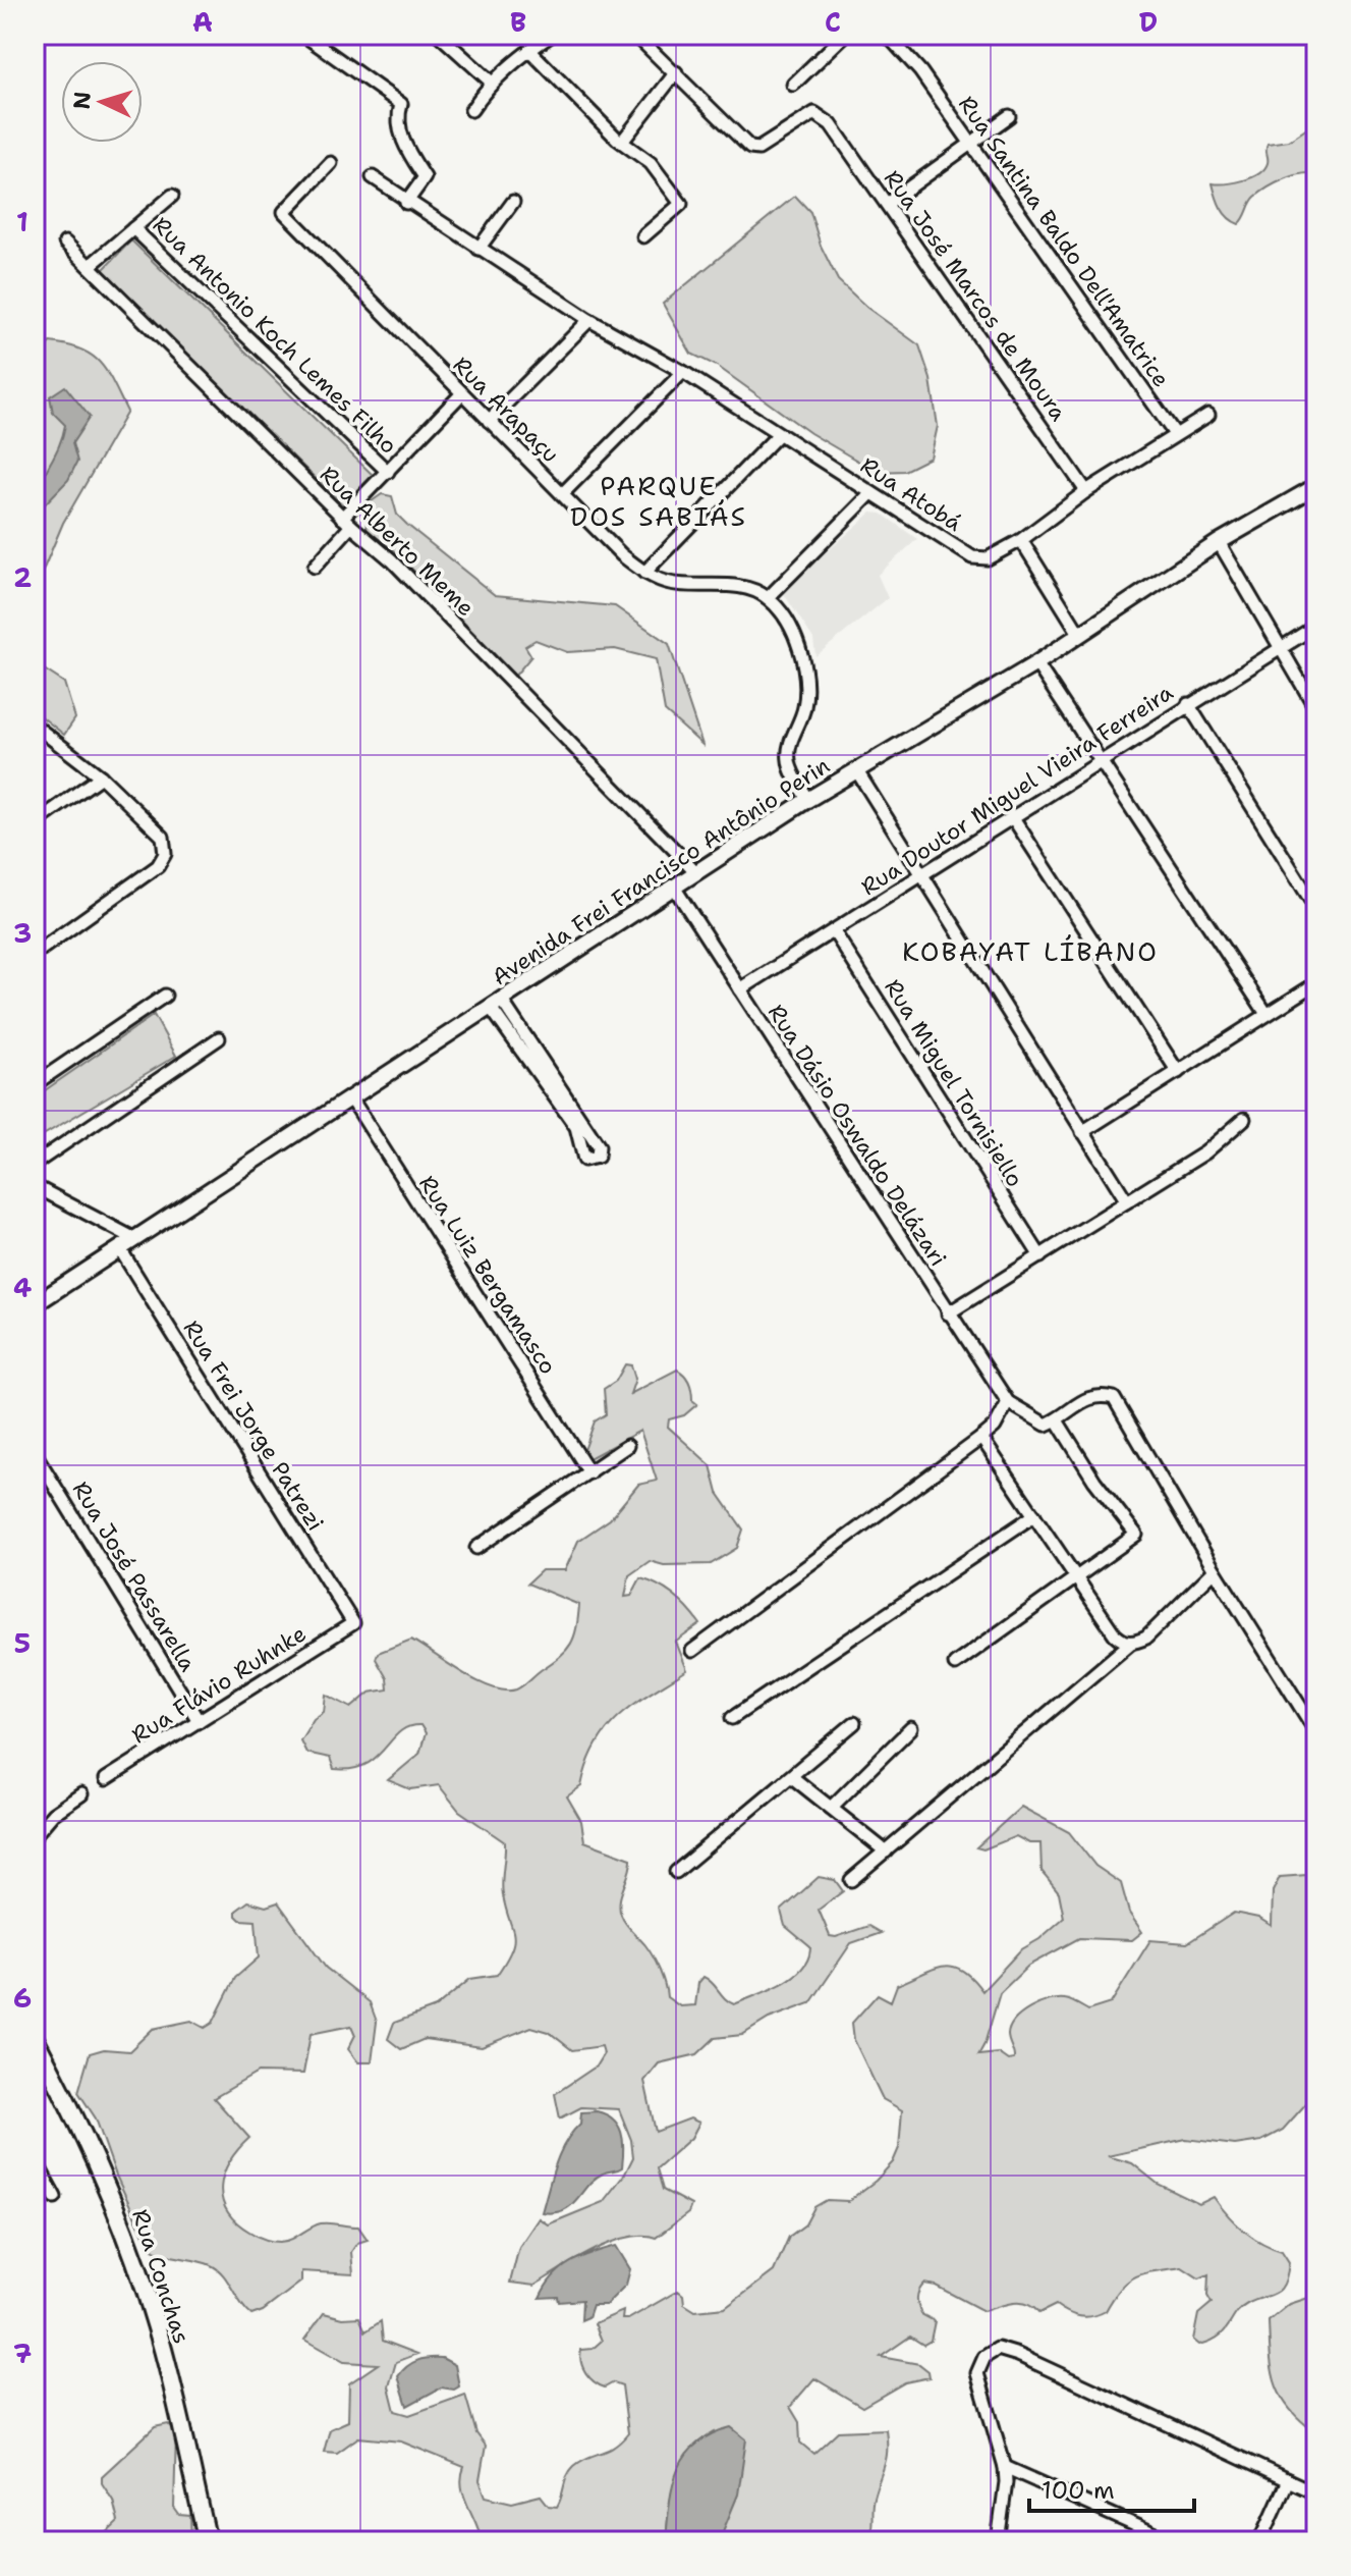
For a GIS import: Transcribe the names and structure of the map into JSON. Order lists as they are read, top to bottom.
{
  "streets": {
    "main road": ["Rua Conchas"],
    "street": [
      "Rua Santina Baldo Dell'Amatrice",
      "Rua José Marcos de Moura",
      "Rua Antonio Koch Lemes Filho",
      "Rua Arapaçu",
      "Rua Atobá",
      "Rua Alberto Meme",
      "Rua Doutor Miguel Vieira Ferreira",
      "Avenida Frei Francisco Antônio Perin",
      "Rua Miguel Tornisiello",
      "Rua Dásio Oswaldo Delázari",
      "Rua Luiz Bergamasco",
      "Rua Frei Jorge Patrezi",
      "Rua José Passarella",
      "Rua Flávio Ruhnke"
    ]
  },
  "crossings": [
    ["Rua Santina Baldo Dell'Amatrice", "Rua Atobá"],
    ["Rua José Marcos de Moura", "Rua Atobá"],
    ["Rua Alberto Meme", "Avenida Frei Francisco Antônio Perin"],
    ["Rua Doutor Miguel Vieira Ferreira", "Rua Miguel Tornisiello"],
    ["Rua Doutor Miguel Vieira Ferreira", "Rua Dásio Oswaldo Delázari"],
    ["Avenida Frei Francisco Antônio Perin", "Rua Dásio Oswaldo Delázari"],
    ["Avenida Frei Francisco Antônio Perin", "Rua Luiz Bergamasco"],
    ["Avenida Frei Francisco Antônio Perin", "Rua Frei Jorge Patrezi"],
    ["Rua Frei Jorge Patrezi", "Rua Flávio Ruhnke"],
    ["Rua José Passarella", "Rua Flávio Ruhnke"]
  ],
  "districts": ["PARQUE DOS SABIÁS", "KOBAYAT LÍBANO"],
  "scale_bar": "100 m",
  "north": "left",
  "grid": {
    "columns": [
      "A",
      "B",
      "C",
      "D"
    ],
    "rows": [
      "1",
      "2",
      "3",
      "4",
      "5",
      "6",
      "7"
    ]
  }
}
